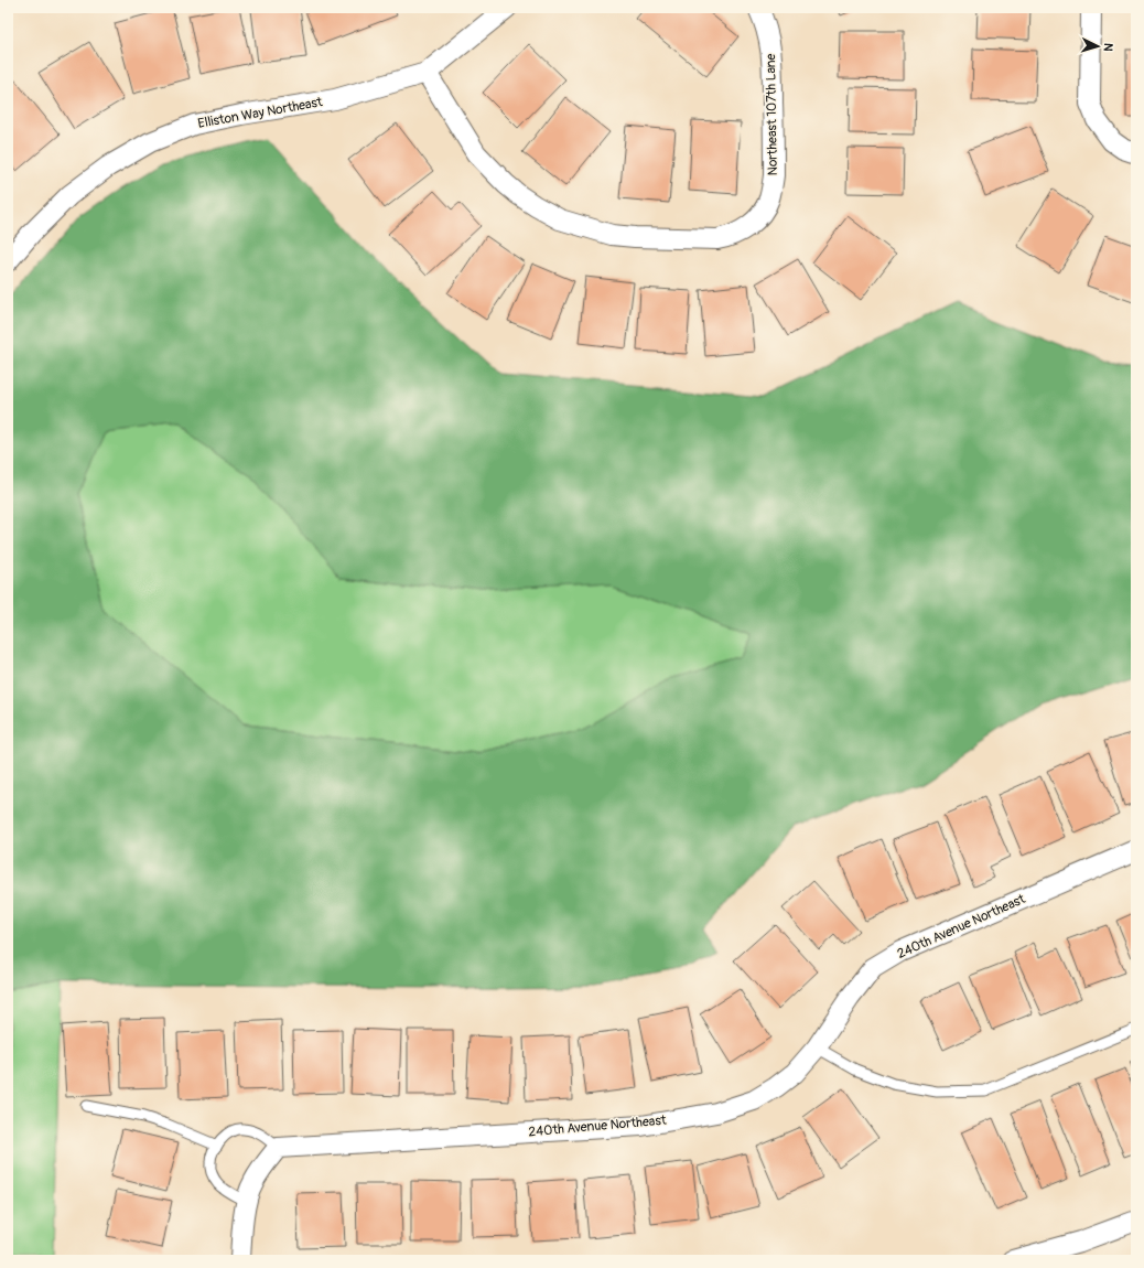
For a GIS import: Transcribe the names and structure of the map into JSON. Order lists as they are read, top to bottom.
{
  "streets": {
    "street": ["Elliston Way Northeast", "Northeast 107th Lane", "240th Avenue Northeast"]
  },
  "crossings": [
    ["Elliston Way Northeast", "Northeast 107th Lane"]
  ],
  "north": "right"
}
